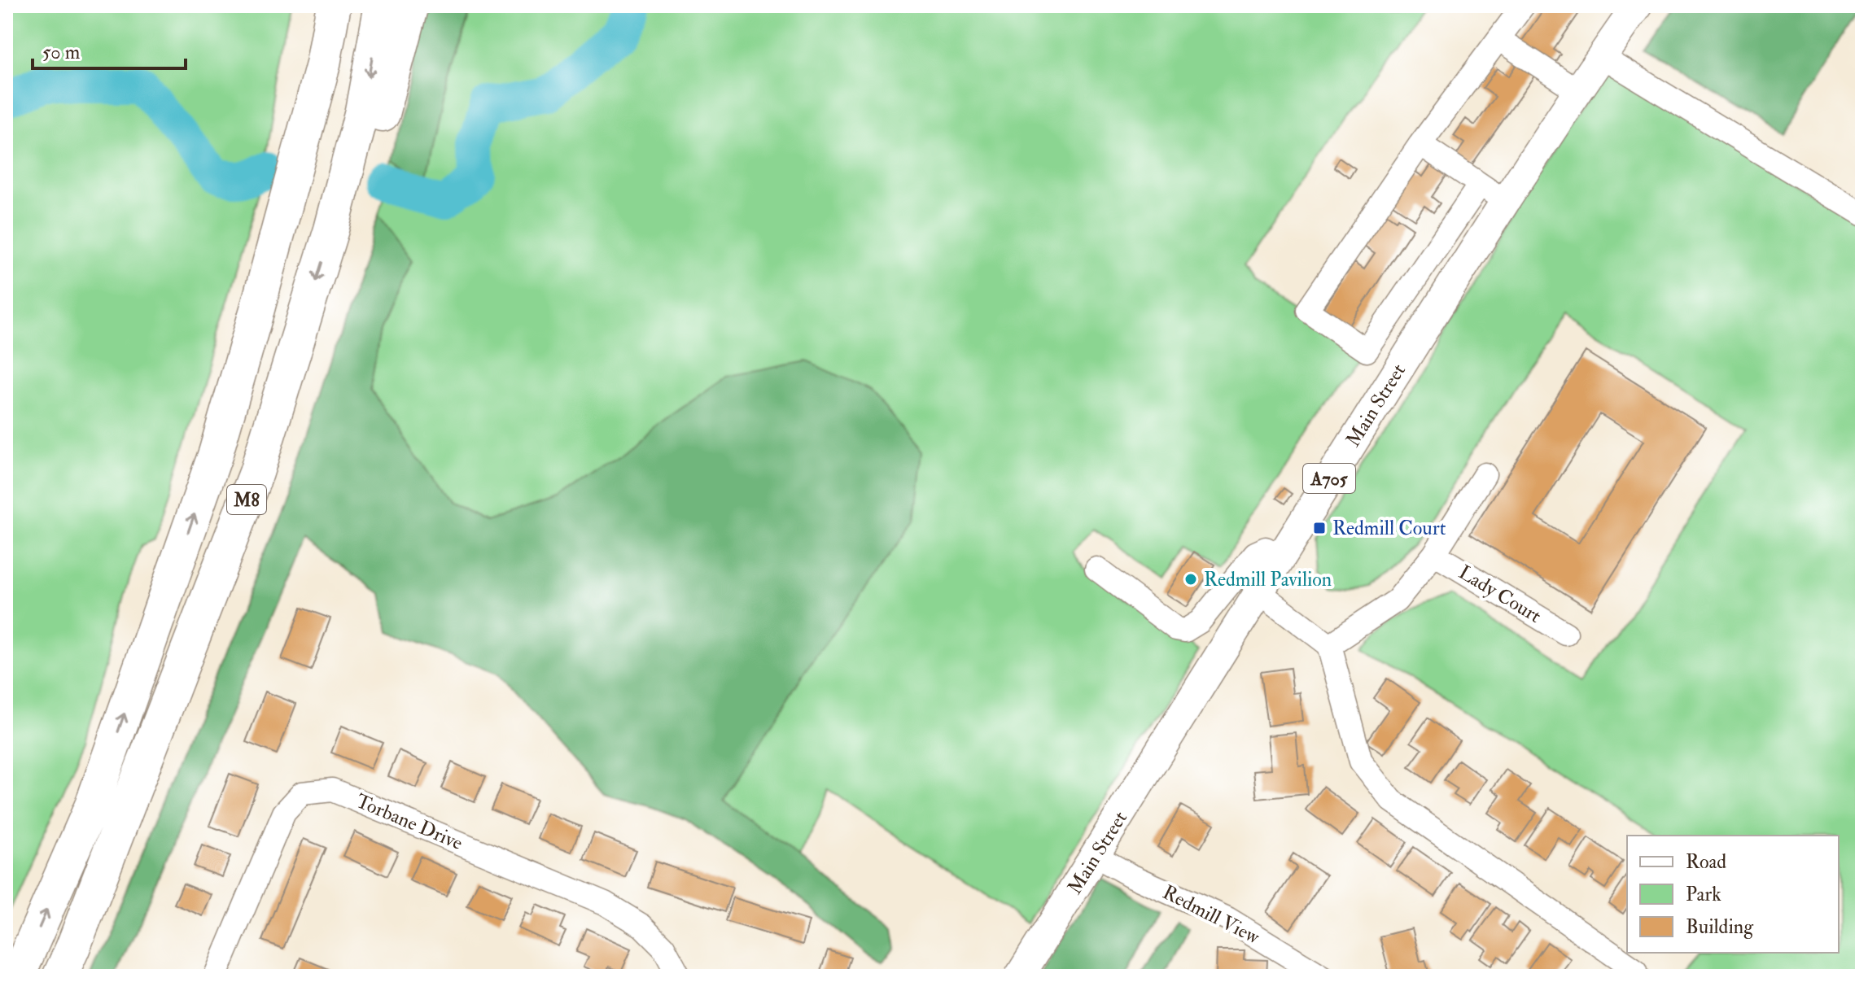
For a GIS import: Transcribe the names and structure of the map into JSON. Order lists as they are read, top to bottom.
{
  "streets": {
    "highway": ["M8"],
    "main road": ["Main Street", "A705"],
    "street": ["Lady Court", "Torbane Drive", "Redmill View"]
  },
  "crossings": [
    ["Main Street", "Redmill View"]
  ],
  "places": {
    "transit": ["Redmill Court"],
    "other": ["Redmill Pavilion"]
  },
  "legend": ["Road", "Park", "Building"],
  "scale_bar": "50 m"
}
